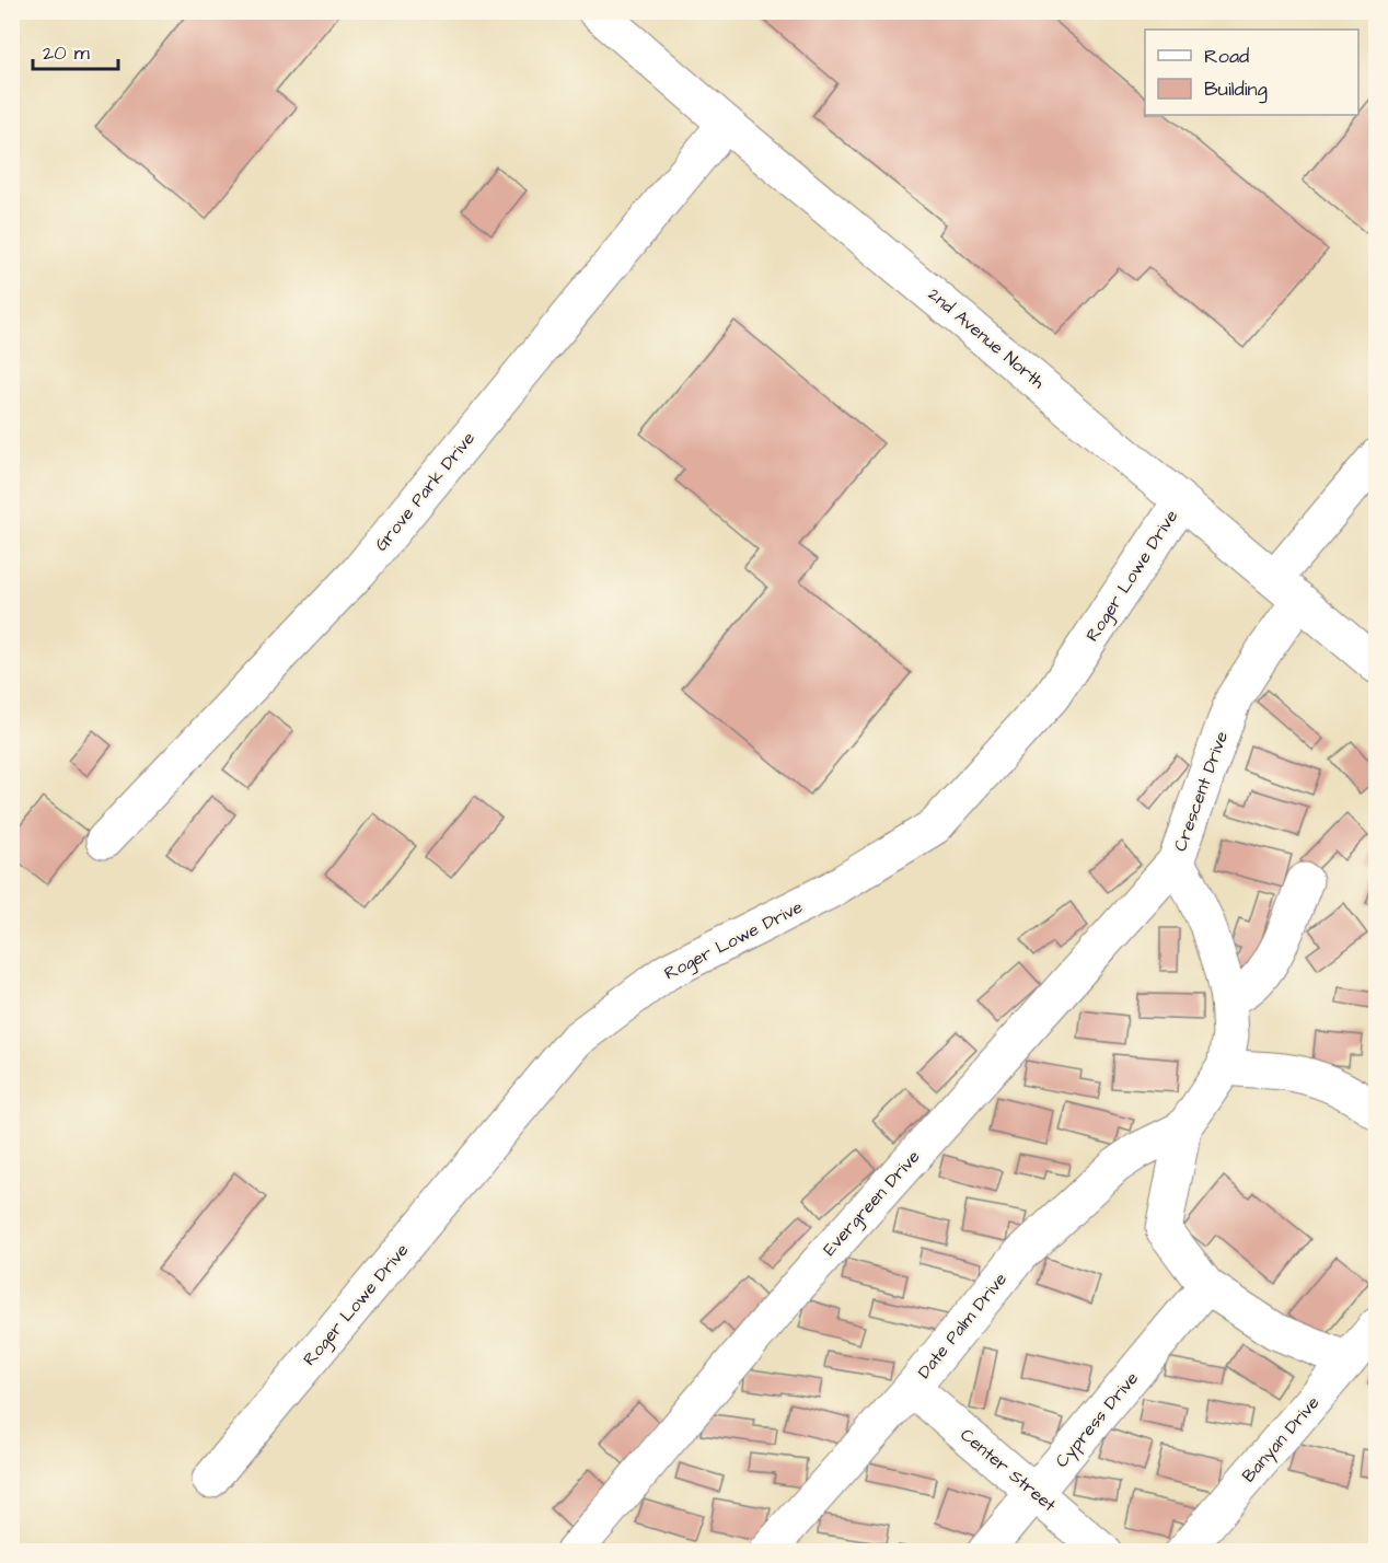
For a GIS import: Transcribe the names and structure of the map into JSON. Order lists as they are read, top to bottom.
{
  "streets": {
    "street": [
      "2nd Avenue North",
      "Grove Park Drive",
      "Roger Lowe Drive",
      "Crescent Drive",
      "Evergreen Drive",
      "Date Palm Drive",
      "Cypress Drive",
      "Banyan Drive",
      "Center Street"
    ]
  },
  "crossings": [
    ["2nd Avenue North", "Grove Park Drive"],
    ["2nd Avenue North", "Roger Lowe Drive"],
    ["2nd Avenue North", "Crescent Drive"],
    ["Crescent Drive", "Evergreen Drive"],
    ["Date Palm Drive", "Center Street"],
    ["Cypress Drive", "Center Street"]
  ],
  "legend": ["Road", "Building"],
  "scale_bar": "20 m"
}
